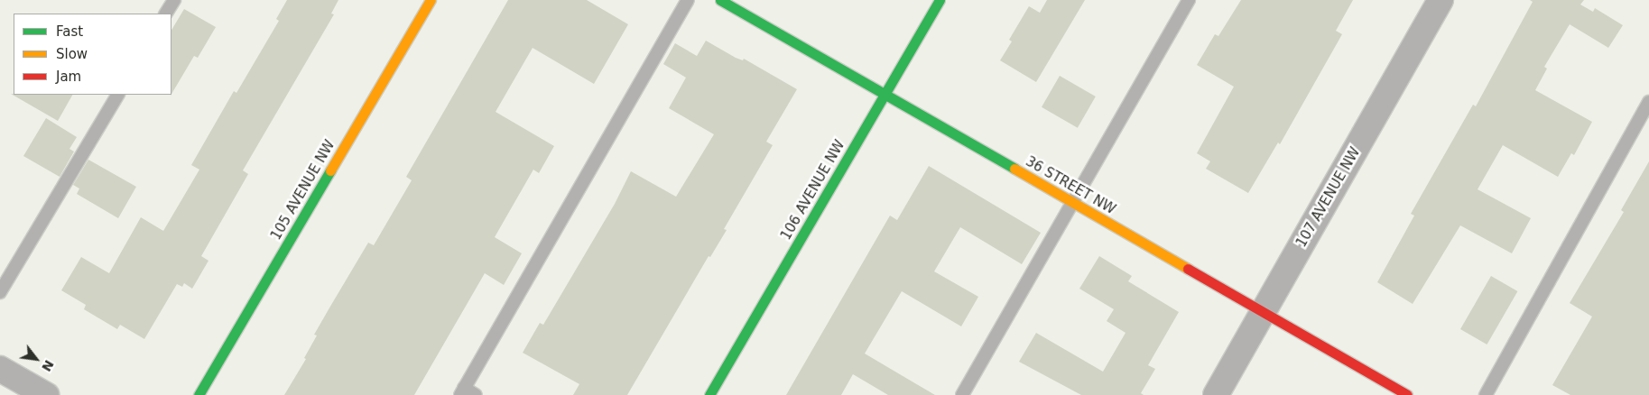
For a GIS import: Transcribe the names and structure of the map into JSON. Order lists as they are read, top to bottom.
{
  "streets": {
    "street": [
      "36 STREET NW",
      "105 AVENUE NW",
      "106 AVENUE NW",
      "107 AVENUE NW"
    ]
  },
  "crossings": [
    ["36 STREET NW", "106 AVENUE NW"],
    ["36 STREET NW", "107 AVENUE NW"]
  ],
  "legend": ["Fast", "Slow", "Jam"],
  "north": "bottom right"
}
